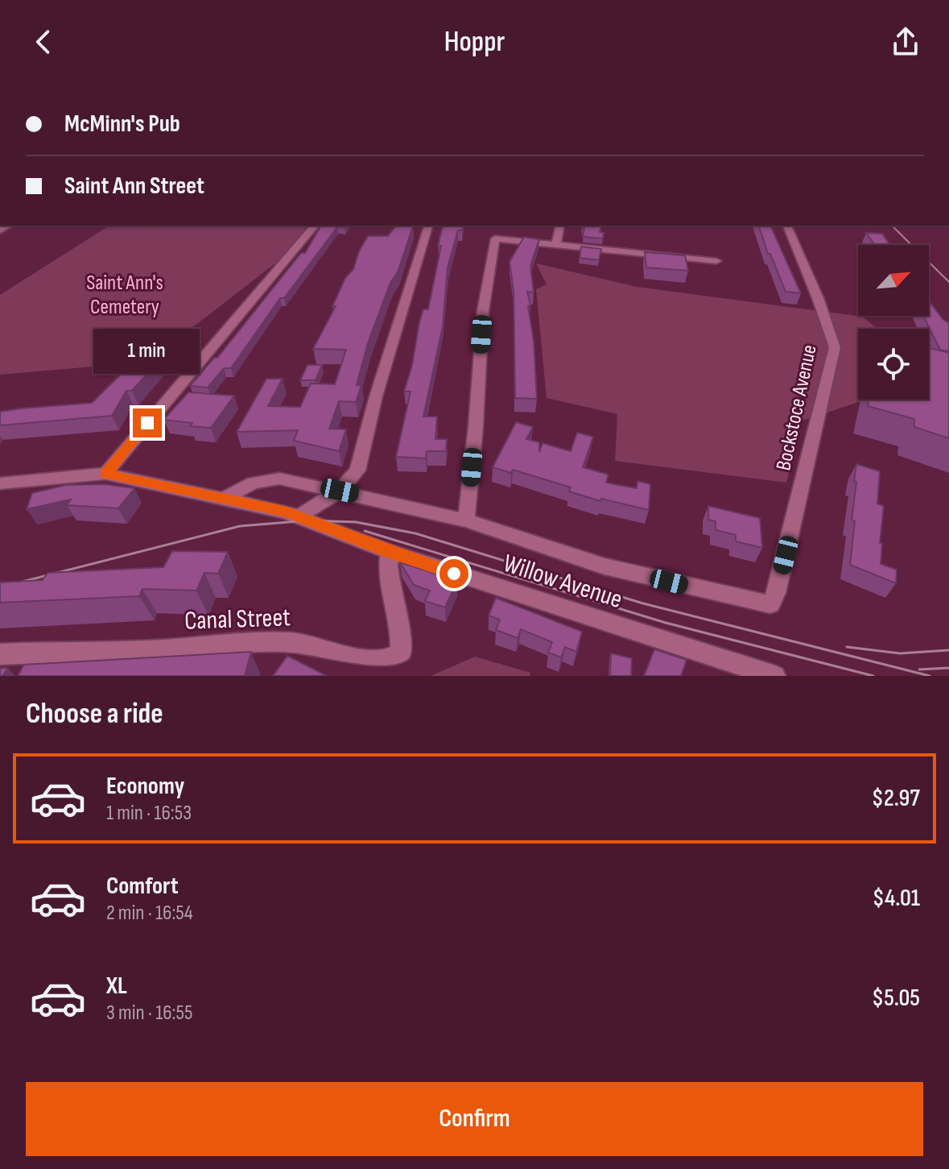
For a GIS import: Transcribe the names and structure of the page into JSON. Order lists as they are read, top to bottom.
{
  "streets": {
    "street": ["Bockstoce Avenue", "Willow Avenue", "Canal Street"]
  },
  "crossings": [
    ["Bockstoce Avenue", "Willow Avenue"],
    ["Willow Avenue", "Canal Street"]
  ],
  "parks": ["Saint Ann's Cemetery"],
  "north": "top right",
  "page": {
    "header": "Hoppr",
    "banner": ["McMinn's Pub", "Saint Ann Street"],
    "bubble": "1 min",
    "heading": "Choose a ride",
    "list": [
      {
        "name": "Economy",
        "note": "1 min · 16:53",
        "value": "$2.97"
      },
      {
        "name": "Comfort",
        "note": "2 min · 16:54",
        "value": "$4.01"
      },
      {
        "name": "XL",
        "note": "3 min · 16:55",
        "value": "$5.05"
      }
    ],
    "buttons": "Confirm"
  }
}
